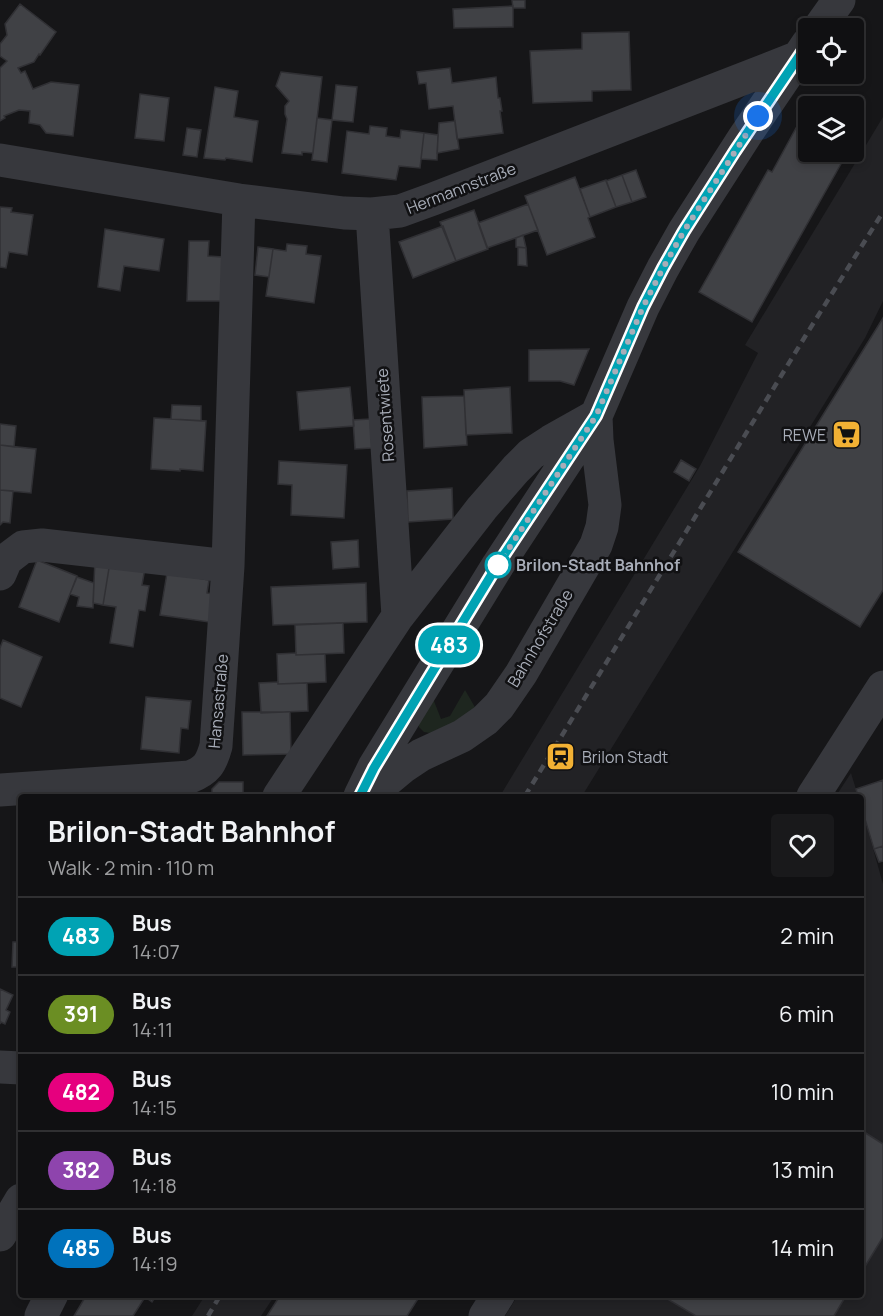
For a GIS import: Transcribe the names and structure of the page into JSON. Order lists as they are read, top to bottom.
{
  "streets": {
    "street": [
      "Hermannstraße",
      "Rosentwiete",
      "Bahnhofstraße",
      "Hansastraße"
    ]
  },
  "crossings": [
    ["Hermannstraße", "Rosentwiete"],
    ["Hermannstraße", "Hansastraße"]
  ],
  "places": {
    "supermarket": ["REWE"],
    "other": ["Brilon-Stadt Bahnhof"],
    "station": ["Brilon Stadt"]
  },
  "lines": ["bus line 483"],
  "page": {
    "on_map": "483",
    "heading": ["Brilon-Stadt Bahnhof", "Walk · 2 min · 110 m"],
    "list": [
      {
        "mark": "483",
        "name": "Bus",
        "note": "14:07",
        "value": "2 min"
      },
      {
        "mark": "391",
        "name": "Bus",
        "note": "14:11",
        "value": "6 min"
      },
      {
        "mark": "482",
        "name": "Bus",
        "note": "14:15",
        "value": "10 min"
      },
      {
        "mark": "382",
        "name": "Bus",
        "note": "14:18",
        "value": "13 min"
      },
      {
        "mark": "485",
        "name": "Bus",
        "note": "14:19",
        "value": "14 min"
      }
    ]
  }
}
